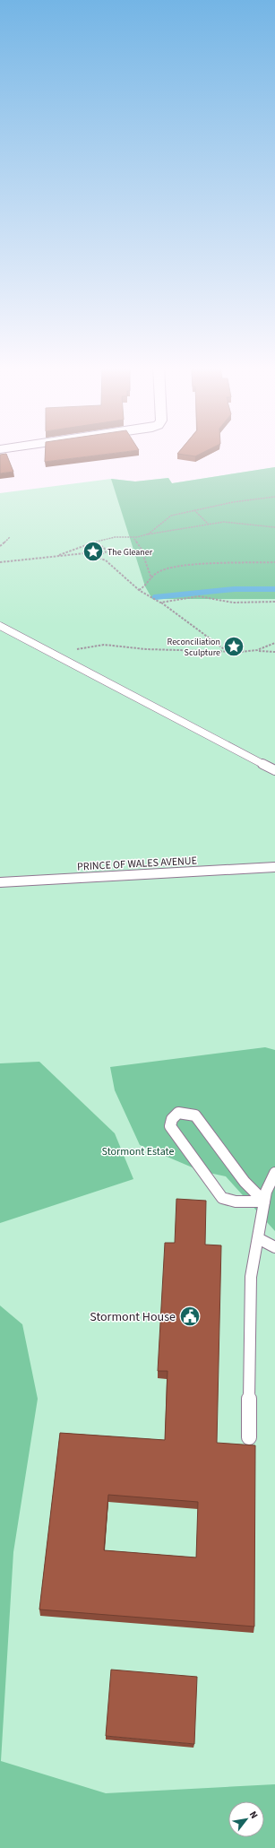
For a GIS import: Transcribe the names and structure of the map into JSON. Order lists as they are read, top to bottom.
{
  "streets": {
    "lane": ["PRINCE OF WALES AVENUE"]
  },
  "parks": ["Stormont Estate"],
  "places": {
    "place": ["The Gleaner", "Reconciliation Sculpture"],
    "public building": ["Stormont House"]
  },
  "north": "top right"
}
